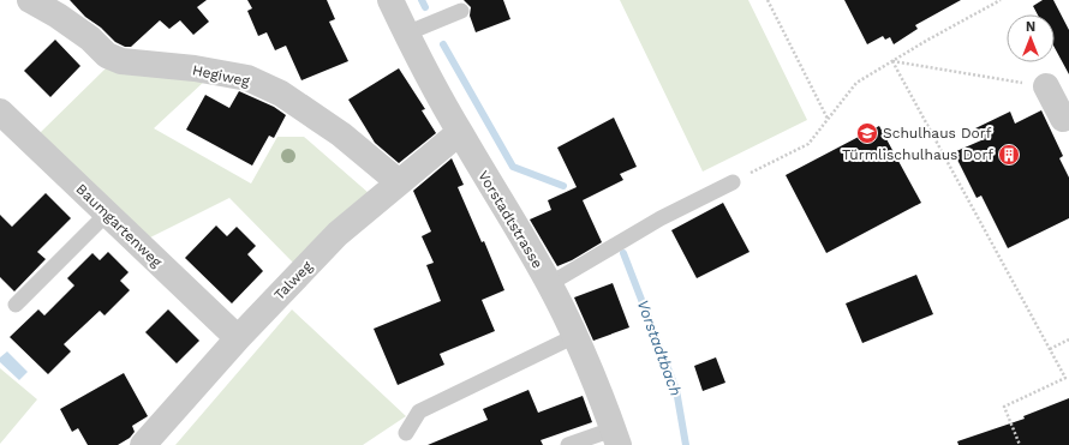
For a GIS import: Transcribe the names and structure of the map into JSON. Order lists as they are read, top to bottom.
{
  "streets": {
    "street": [
      "Hegiweg",
      "Vorstadtstrasse",
      "Baumgartenweg",
      "Talweg"
    ]
  },
  "crossings": [
    ["Hegiweg", "Talweg"],
    ["Vorstadtstrasse", "Talweg"],
    ["Baumgartenweg", "Talweg"]
  ],
  "water": ["Vorstadtbach"],
  "places": {
    "school or university": ["Schulhaus Dorf"],
    "building": ["Türmlischulhaus Dorf"]
  },
  "north": "top"
}
